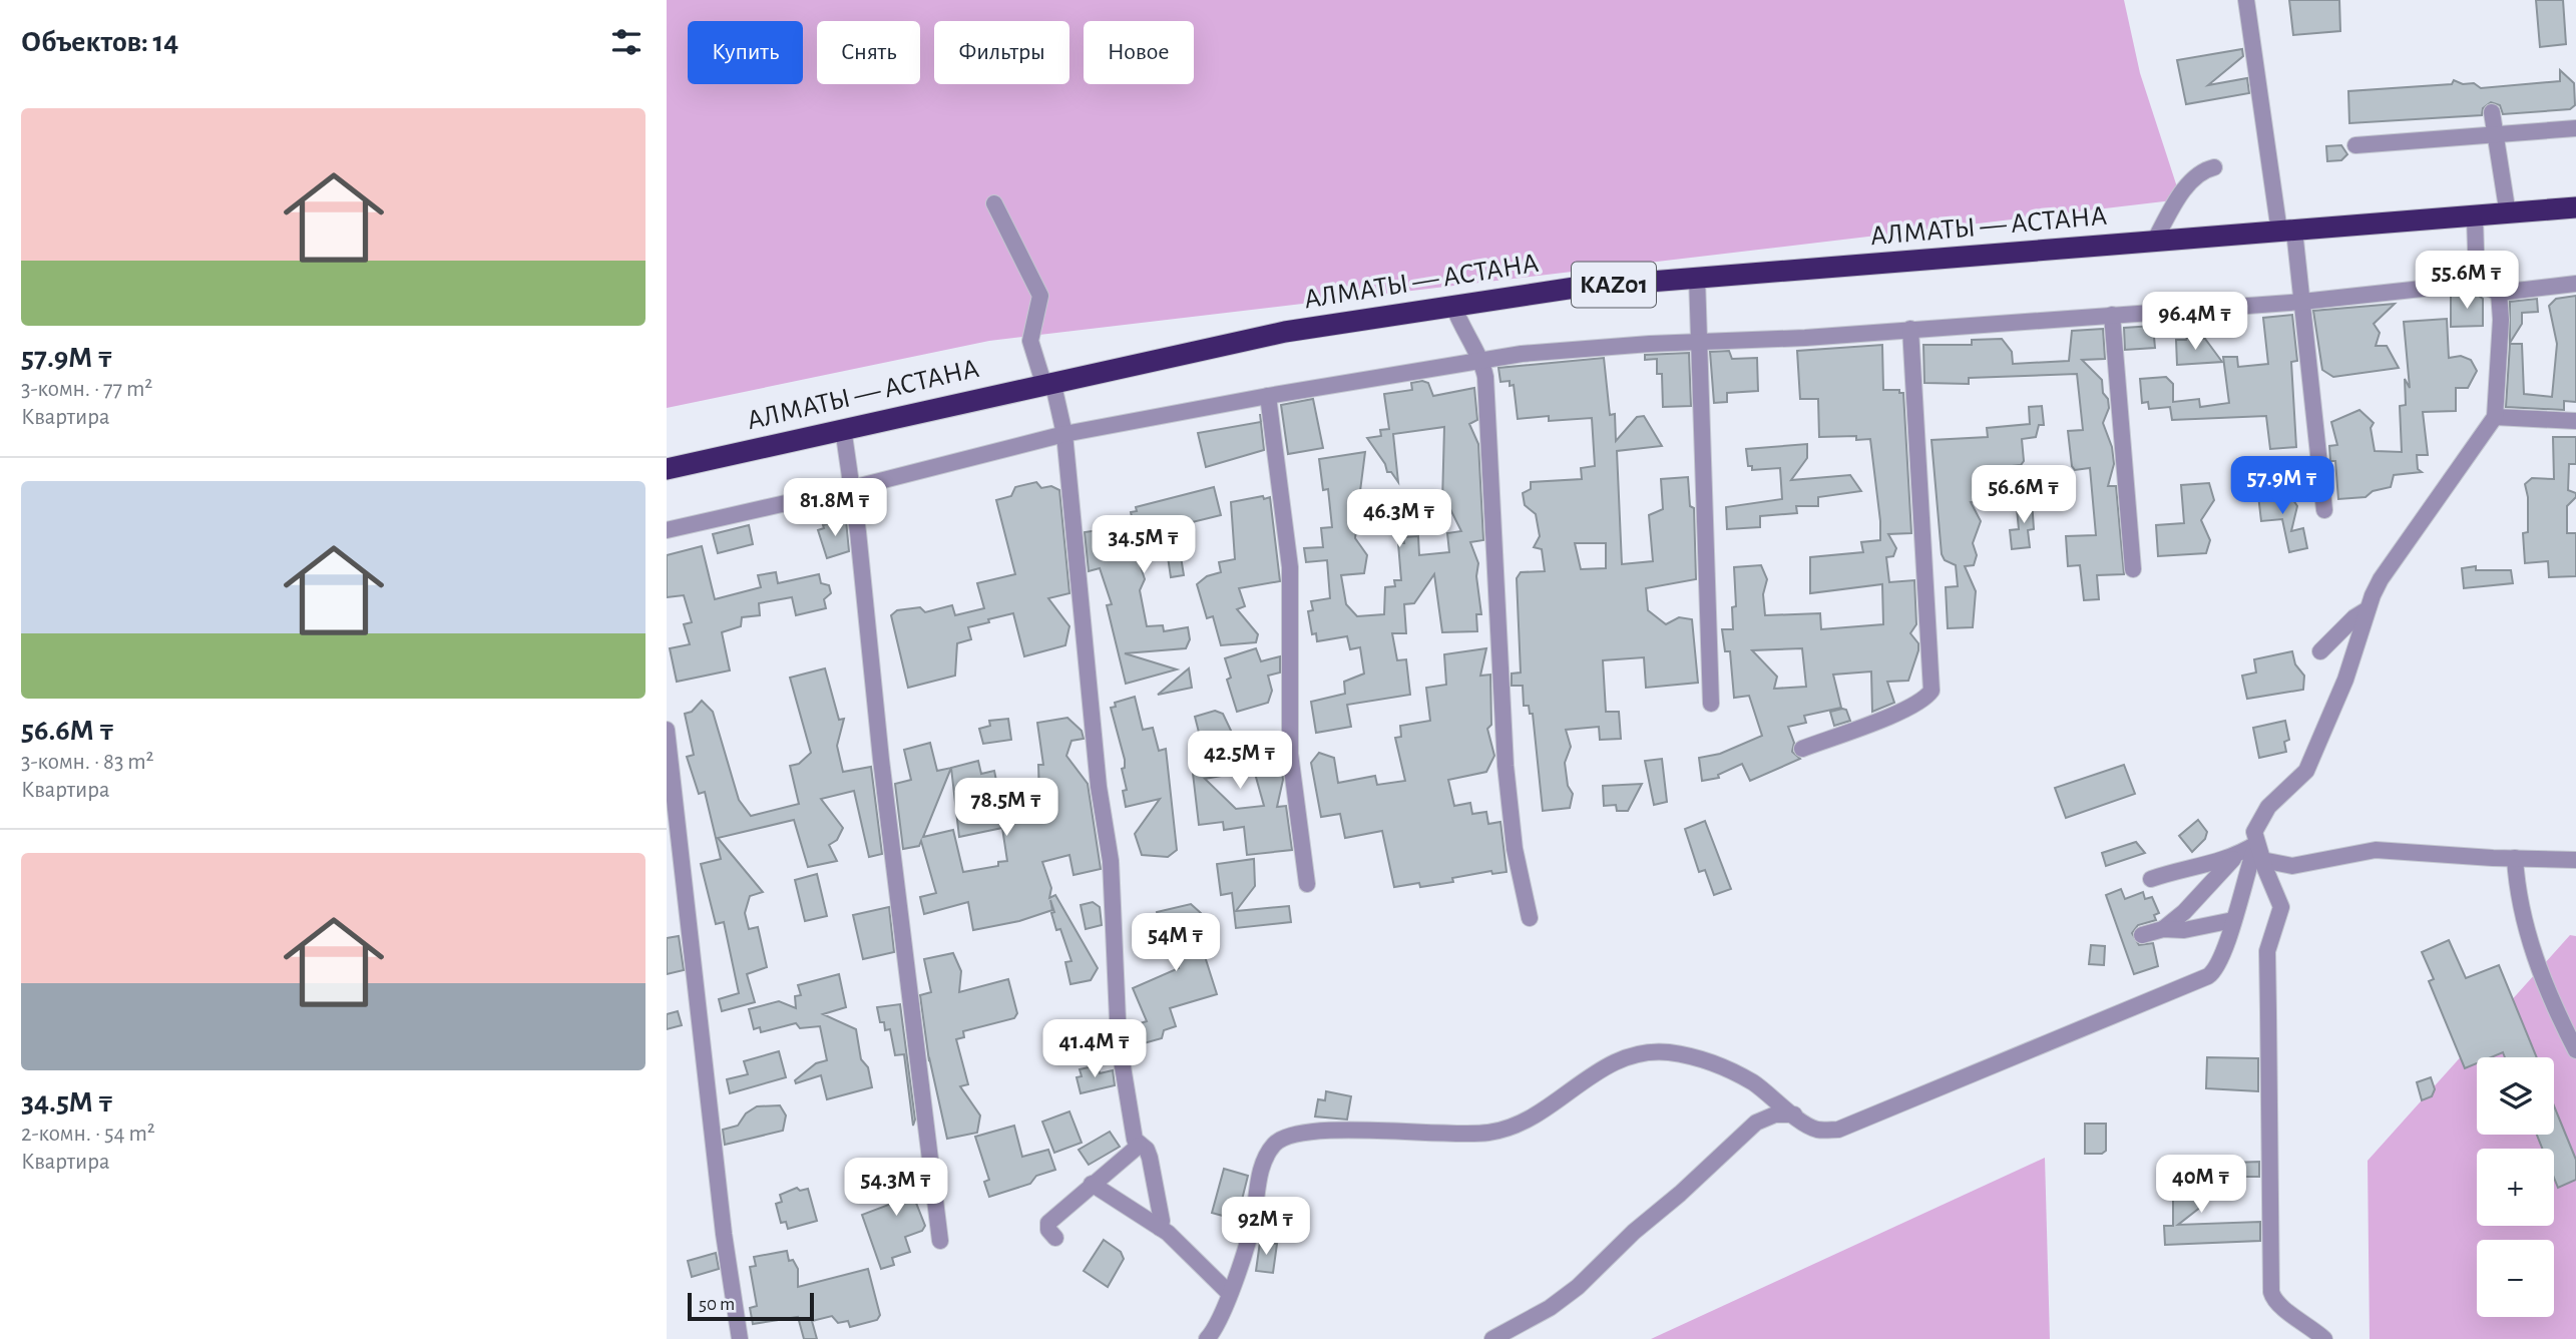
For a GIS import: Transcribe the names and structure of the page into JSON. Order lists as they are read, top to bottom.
{
  "streets": {
    "highway": ["АЛМАТЫ — АСТАНА", "KАZ01"]
  },
  "scale_bar": "50 m",
  "page": {
    "heading": "Объектов: 14",
    "chip": [
      "Купить",
      "Снять",
      "Фильтры",
      "Новое"
    ],
    "list": [
      {
        "name": "57.9M ₸",
        "note": "3-комн. · 77 m² · Квартира"
      },
      {
        "name": "56.6M ₸",
        "note": "3-комн. · 83 m² · Квартира"
      },
      {
        "name": "34.5M ₸",
        "note": "2-комн. · 54 m² · Квартира"
      }
    ],
    "price": [
      "55.6M ₸",
      "96.4M ₸",
      "57.9M ₸",
      "56.6M ₸",
      "81.8M ₸",
      "46.3M ₸",
      "34.5M ₸",
      "42.5M ₸",
      "78.5M ₸",
      "54M ₸",
      "41.4M ₸",
      "40M ₸",
      "54.3M ₸",
      "92M ₸"
    ],
    "map_buttons": ["+", "−"],
    "scale": "50 m"
  }
}
